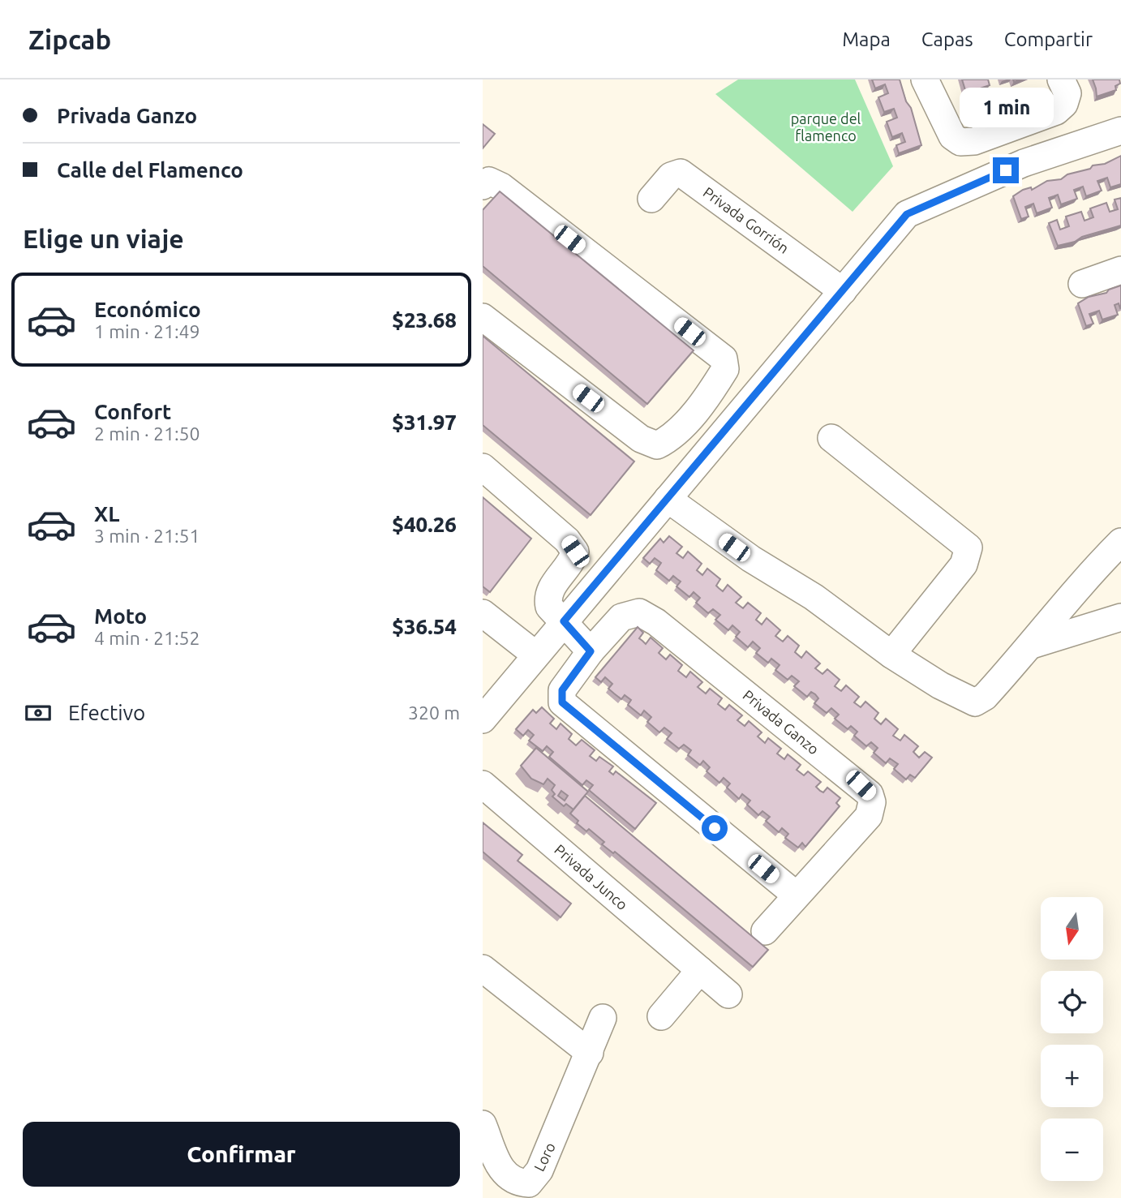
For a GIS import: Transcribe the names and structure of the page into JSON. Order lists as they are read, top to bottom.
{
  "streets": {
    "street": [
      "Privada Gorrión",
      "Privada Ganzo",
      "Privada Junco",
      "Loro"
    ]
  },
  "parks": ["parque del flamenco"],
  "north": "bottom",
  "page": {
    "header": "Zipcab",
    "nav": ["Mapa", "Capas", "Compartir"],
    "banner": ["Privada Ganzo", "Calle del Flamenco"],
    "bubble": "1 min",
    "heading": "Elige un viaje",
    "list": [
      {
        "name": "Económico",
        "note": "1 min · 21:49",
        "value": "$23.68"
      },
      {
        "name": "Confort",
        "note": "2 min · 21:50",
        "value": "$31.97"
      },
      {
        "name": "XL",
        "note": "3 min · 21:51",
        "value": "$40.26"
      },
      {
        "name": "Moto",
        "note": "4 min · 21:52",
        "value": "$36.54"
      }
    ],
    "pay": ["Efectivo", "320 m"],
    "map_buttons": ["+", "−"],
    "buttons": "Confirmar"
  }
}
